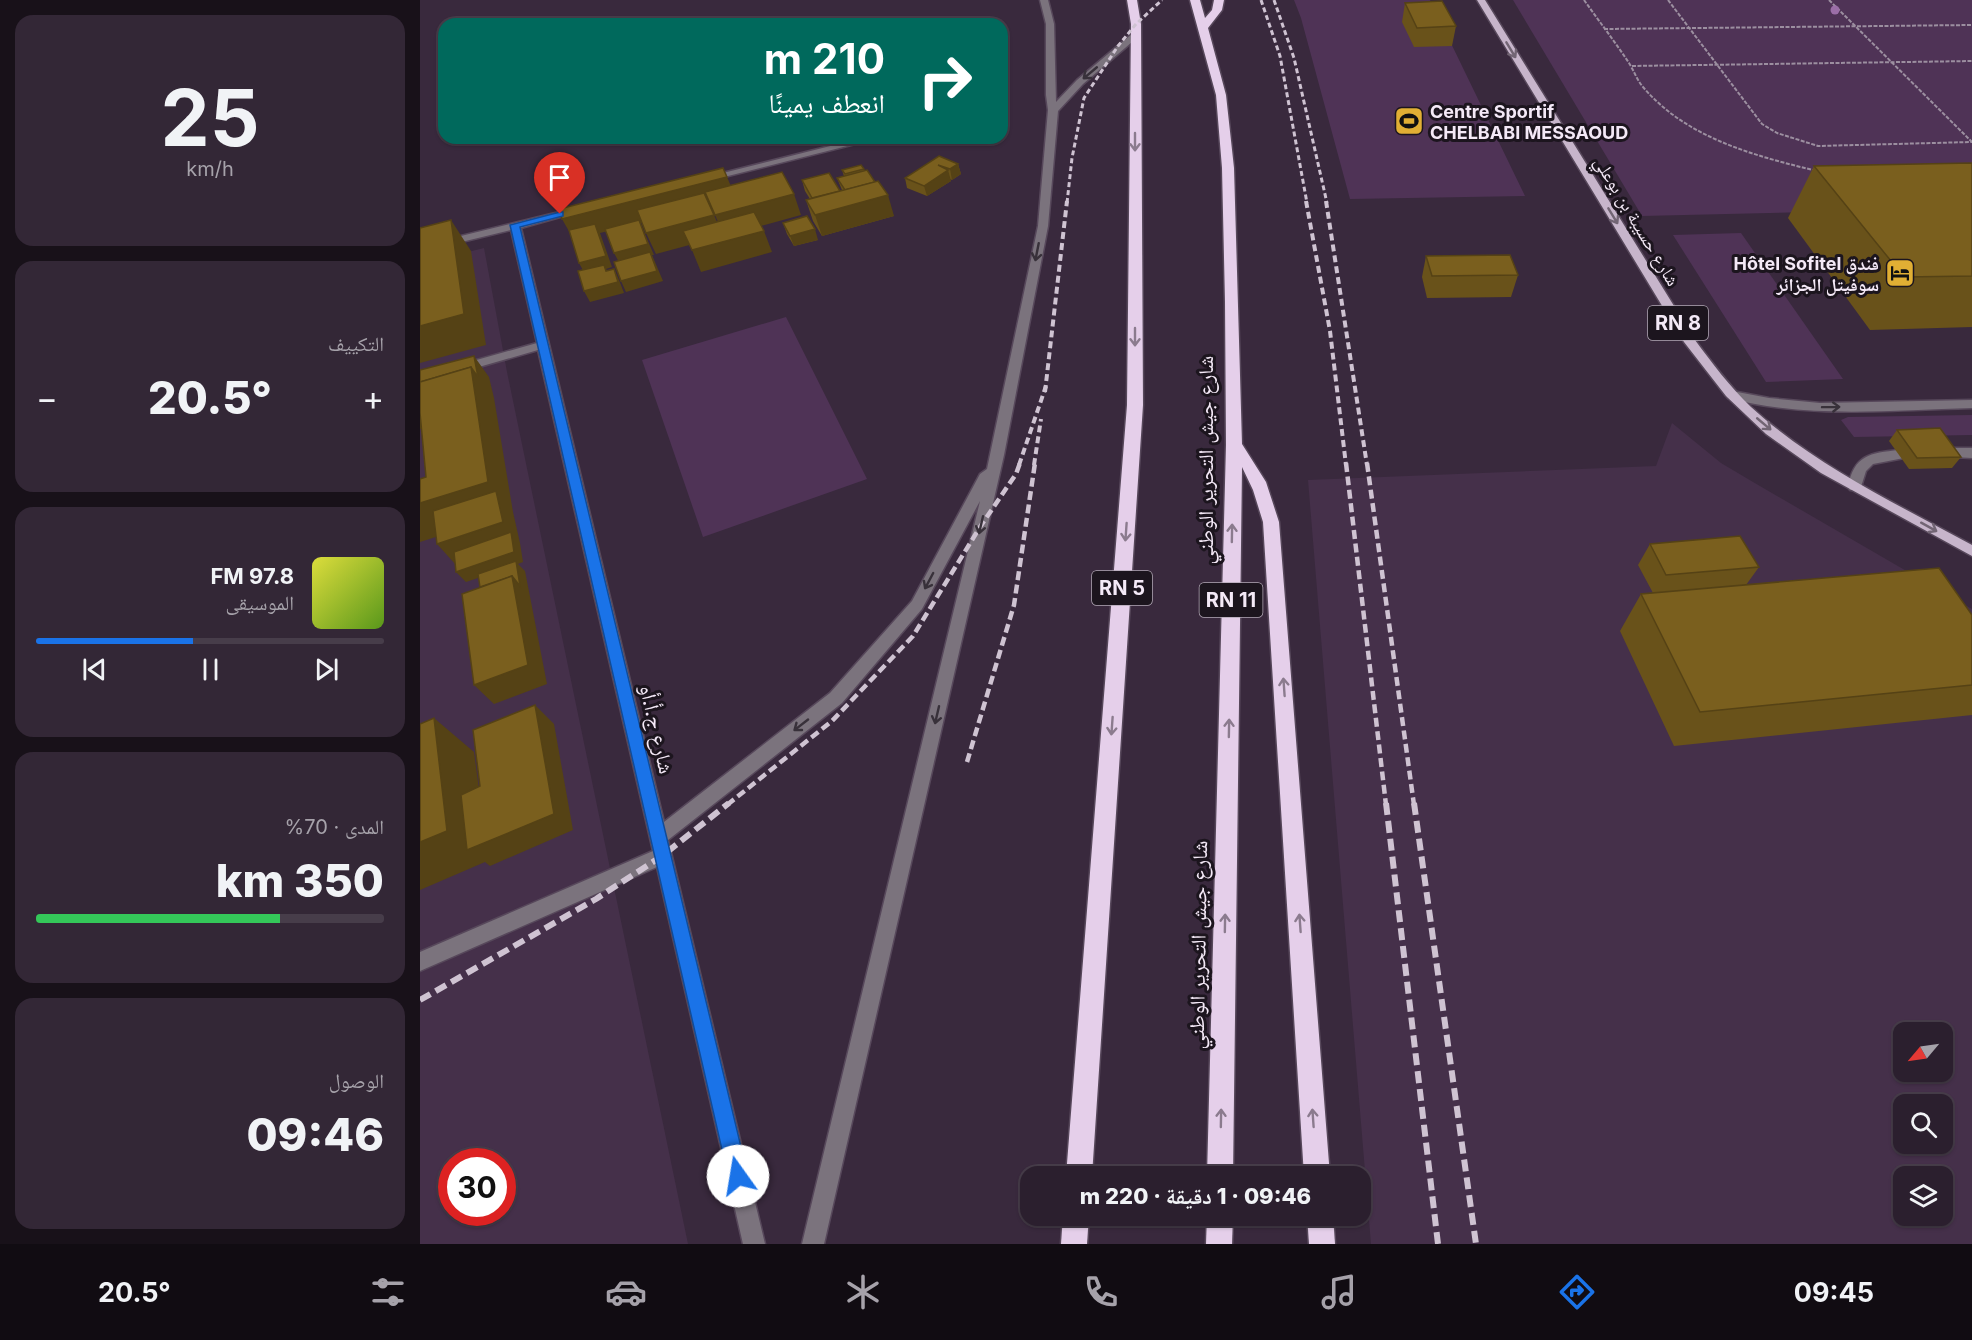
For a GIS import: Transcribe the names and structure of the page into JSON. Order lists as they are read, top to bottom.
{
  "streets": {
    "highway": ["شارع جيش التحرير الوطني", "RN 5", "RN 11"],
    "main road": ["شارع حسيبة بن بوعلي", "RN 8"],
    "street": ["شارع ج.أ.أو"]
  },
  "one_way": ["شارع حسيبة بن بوعلي"],
  "places": {
    "sports": ["Centre Sportif CHELBABI MESSAOUD"],
    "hotel": ["Hôtel Sofitel فندق سوفيتل الجزائر"]
  },
  "north": "bottom left",
  "page": {
    "tile": [
      ["25", "km/h"],
      "التكييف",
      ["المدى · 70%", "350 km"],
      ["الوصول", "09:46"]
    ],
    "turn": ["210 m", "انعطف يمينًا"],
    "heat": ["−", "20.5°", "+"],
    "song": ["97.8 FM", "الموسيقى"],
    "limit": "30",
    "trip": "09:46 · 1 دقيقة · 220 m",
    "tabs": ["09:45", "20.5°"]
  }
}
